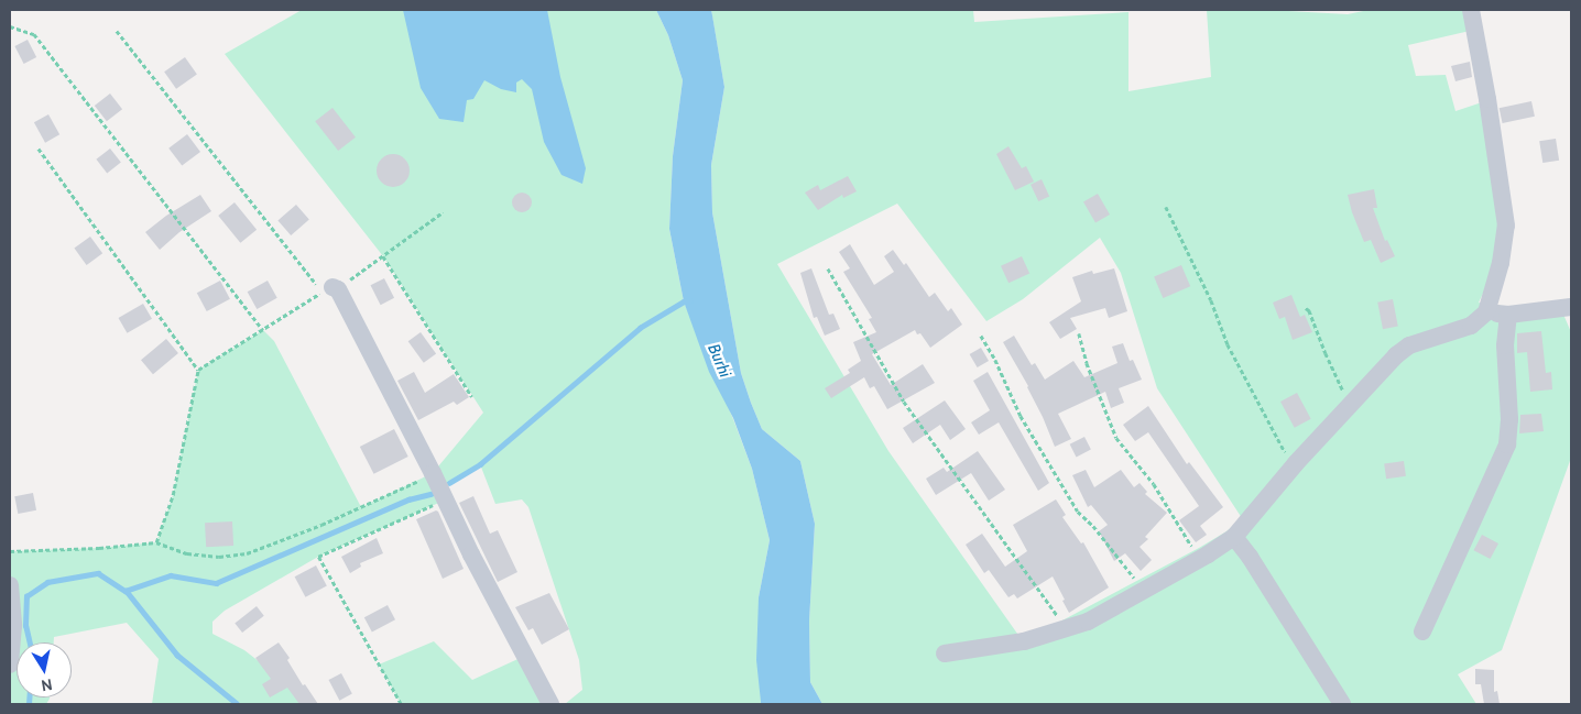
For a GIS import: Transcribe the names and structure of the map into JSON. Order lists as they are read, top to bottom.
{
  "water": ["Burhi"],
  "north": "bottom"
}
